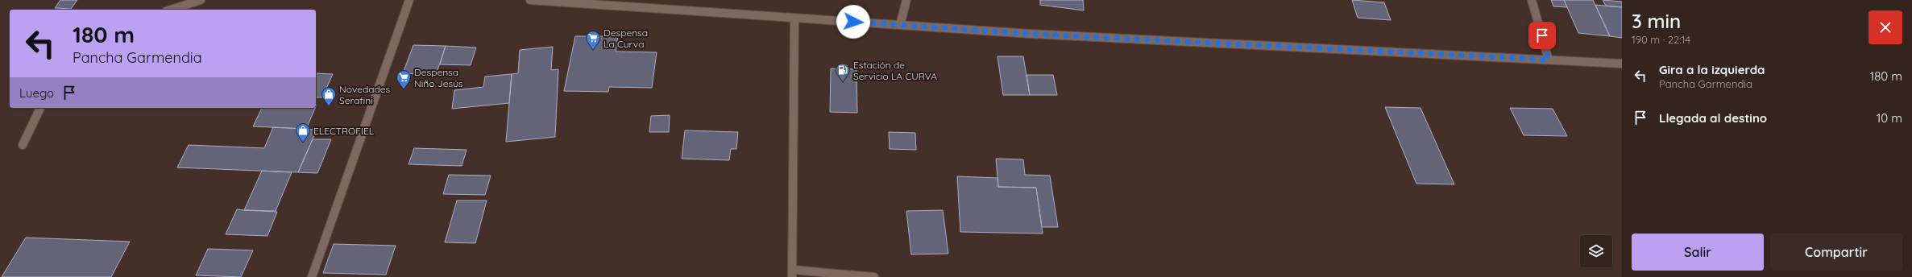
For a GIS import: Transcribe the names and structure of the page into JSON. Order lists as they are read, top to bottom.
{
  "places": {
    "supermarket": ["Despensa La Curva", "Despensa Niño Jesús"],
    "fuel station": ["Estación de Servicio LA CURVA"],
    "shop": ["Novedades Serafini", "ELECTROFIEL"]
  },
  "page": {
    "heading": ["3 min", "190 m · 22:14"],
    "turn": ["180 m", "Pancha Garmendia"],
    "list": [
      {
        "name": "Gira a la izquierda",
        "note": "Pancha Garmendia",
        "value": "180 m"
      },
      {
        "name": "Llegada al destino",
        "value": "10 m"
      }
    ],
    "then": "Luego",
    "buttons": ["Salir", "Compartir"]
  }
}
